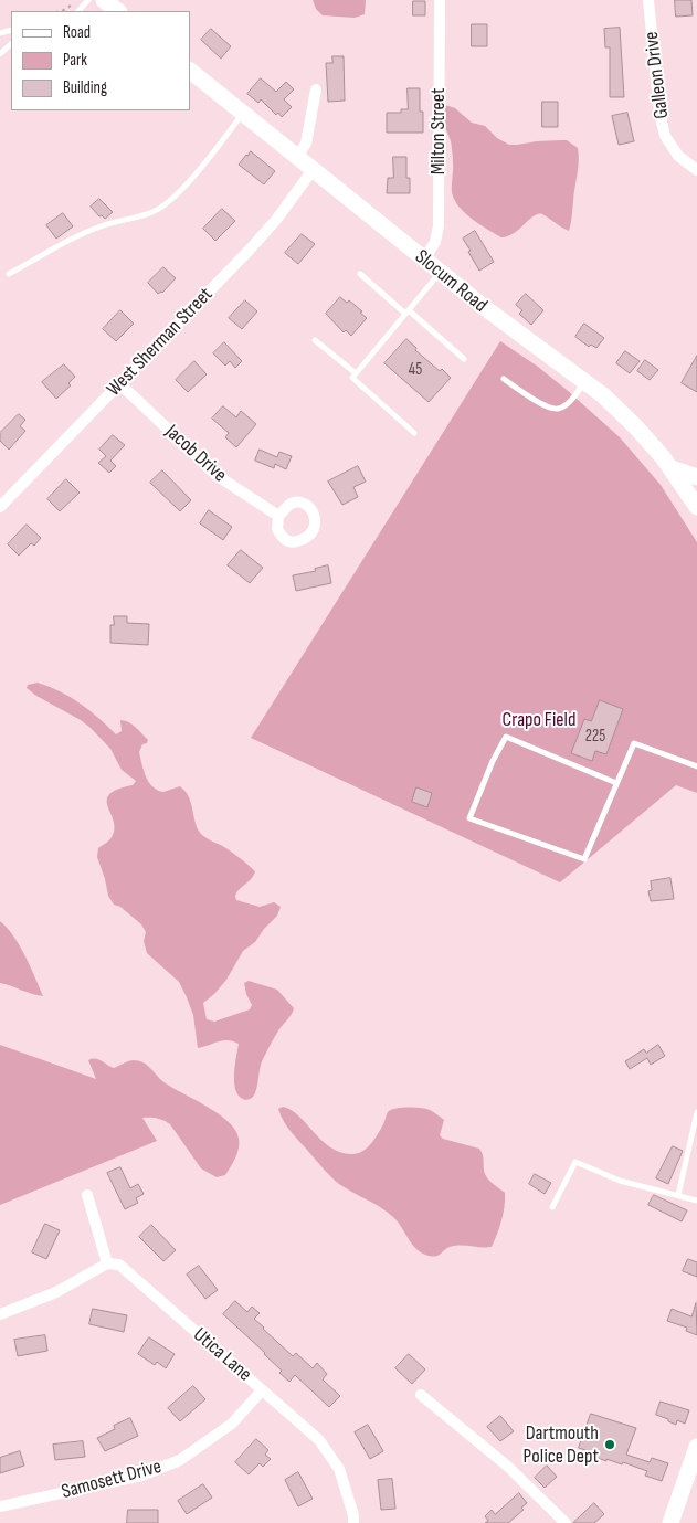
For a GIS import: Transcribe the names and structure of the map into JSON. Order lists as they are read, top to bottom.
{
  "streets": {
    "main road": ["Slocum Road"],
    "street": [
      "Galleon Drive",
      "Milton Street",
      "West Sherman Street",
      "Jacob Drive",
      "Utica Lane",
      "Samosett Drive"
    ]
  },
  "crossings": [
    ["Milton Street", "Slocum Road"],
    ["Slocum Road", "West Sherman Street"],
    ["West Sherman Street", "Jacob Drive"],
    ["Utica Lane", "Samosett Drive"]
  ],
  "parks": ["Crapo Field"],
  "places": ["Dartmouth Police Dept"],
  "house_numbers": ["45", "225"],
  "legend": ["Road", "Park", "Building"]
}
